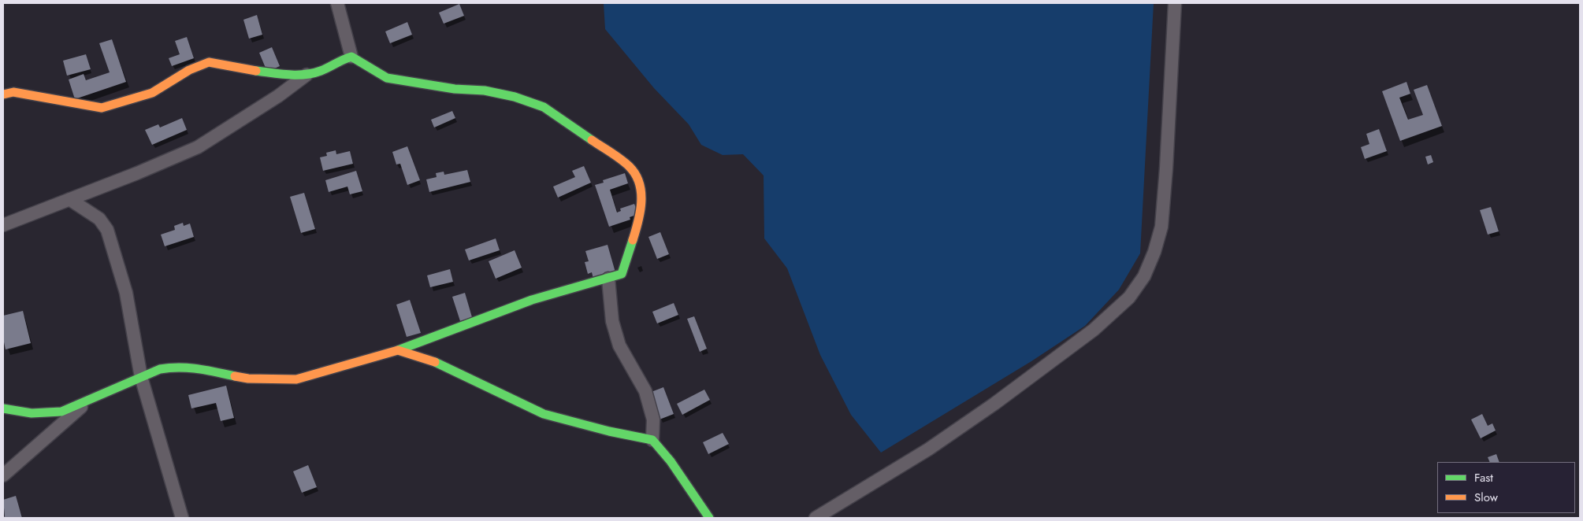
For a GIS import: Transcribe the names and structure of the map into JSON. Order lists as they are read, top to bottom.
{
  "legend": ["Fast", "Slow"]
}
